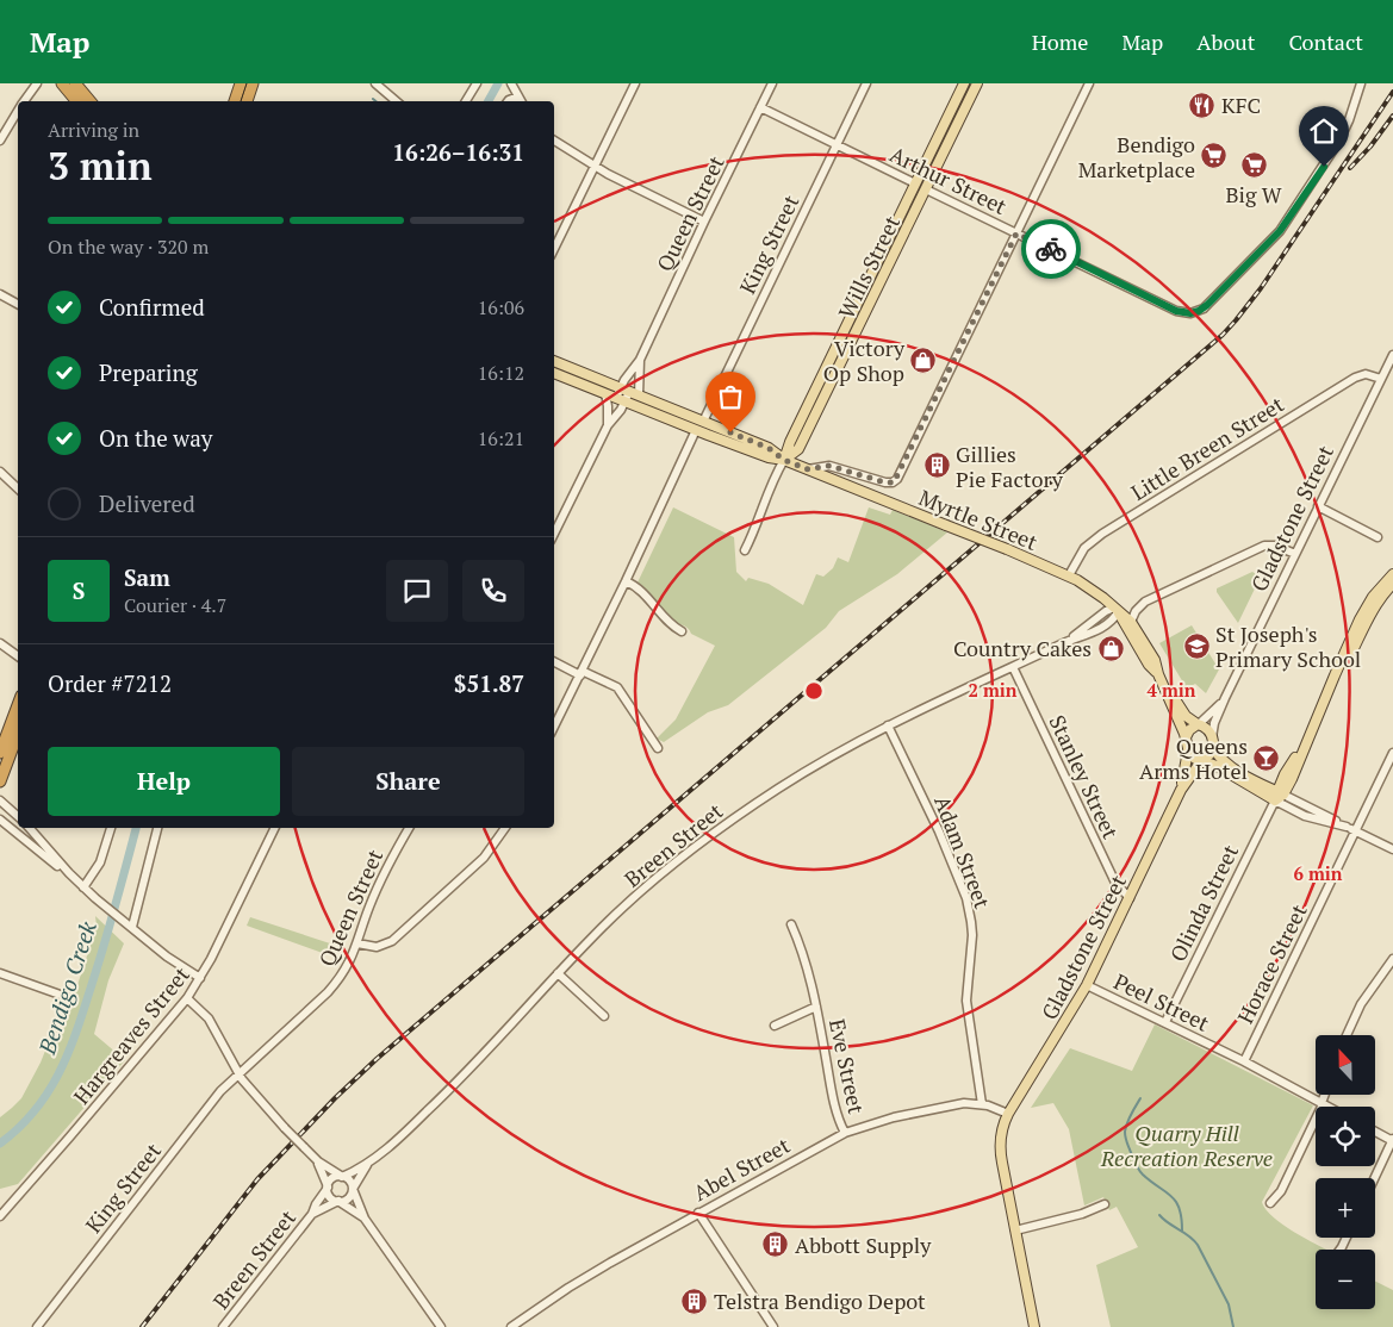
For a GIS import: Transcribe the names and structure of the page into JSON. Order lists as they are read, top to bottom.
{
  "streets": {
    "main road": [
      "Arthur Street",
      "Wills Street",
      "Gladstone Street",
      "Myrtle Street",
      "Olinda Street"
    ],
    "street": [
      "Queen Street",
      "King Street",
      "Little Breen Street",
      "Stanley Street",
      "Breen Street",
      "Adam Street",
      "Horace Street",
      "Peel Street",
      "Hargreaves Street",
      "Eve Street",
      "Abel Street"
    ]
  },
  "crossings": [
    ["Arthur Street", "Queen Street"],
    ["Arthur Street", "King Street"],
    ["Arthur Street", "Wills Street"],
    ["Queen Street", "King Street"],
    ["Queen Street", "Myrtle Street"],
    ["King Street", "Myrtle Street"],
    ["Wills Street", "Myrtle Street"],
    ["Little Breen Street", "Gladstone Street"],
    ["Little Breen Street", "Myrtle Street"],
    ["Gladstone Street", "Myrtle Street"],
    ["Gladstone Street", "Stanley Street"],
    ["Gladstone Street", "Peel Street"],
    ["Gladstone Street", "Abel Street"],
    ["Myrtle Street", "Breen Street"],
    ["Stanley Street", "Breen Street"],
    ["Breen Street", "Adam Street"],
    ["Adam Street", "Abel Street"],
    ["Olinda Street", "Peel Street"],
    ["Horace Street", "Peel Street"],
    ["Eve Street", "Abel Street"]
  ],
  "water": ["Bendigo Creek"],
  "parks": ["Quarry Hill Recreation Reserve"],
  "places": {
    "restaurant": ["KFC"],
    "supermarket": ["Bendigo Marketplace", "Big W"],
    "shop": ["Victory Op Shop", "Country Cakes"],
    "building": ["Gillies Pie Factory", "Abbott Supply", "Telstra Bendigo Depot"],
    "school or university": ["St Joseph's Primary School"],
    "bar": ["Queens Arms Hotel"]
  },
  "north": "top",
  "page": {
    "header": "Map",
    "nav": [
      "Home",
      "Map",
      "About",
      "Contact"
    ],
    "heading": ["3 min", "Arriving in", "16:26–16:31"],
    "panel": [
      "Sam",
      "Courier · 4.7",
      "Order #7212",
      "$51.87"
    ],
    "bar": "On the way · 320 m",
    "list": [
      ["Confirmed", "16:06"],
      ["Preparing", "16:12"],
      ["On the way", "16:21"],
      "Delivered"
    ],
    "round": "S",
    "buttons": ["Help", "Share"],
    "map_buttons": ["+", "−"]
  },
  "rings": ["2 min", "4 min", "6 min"]
}
